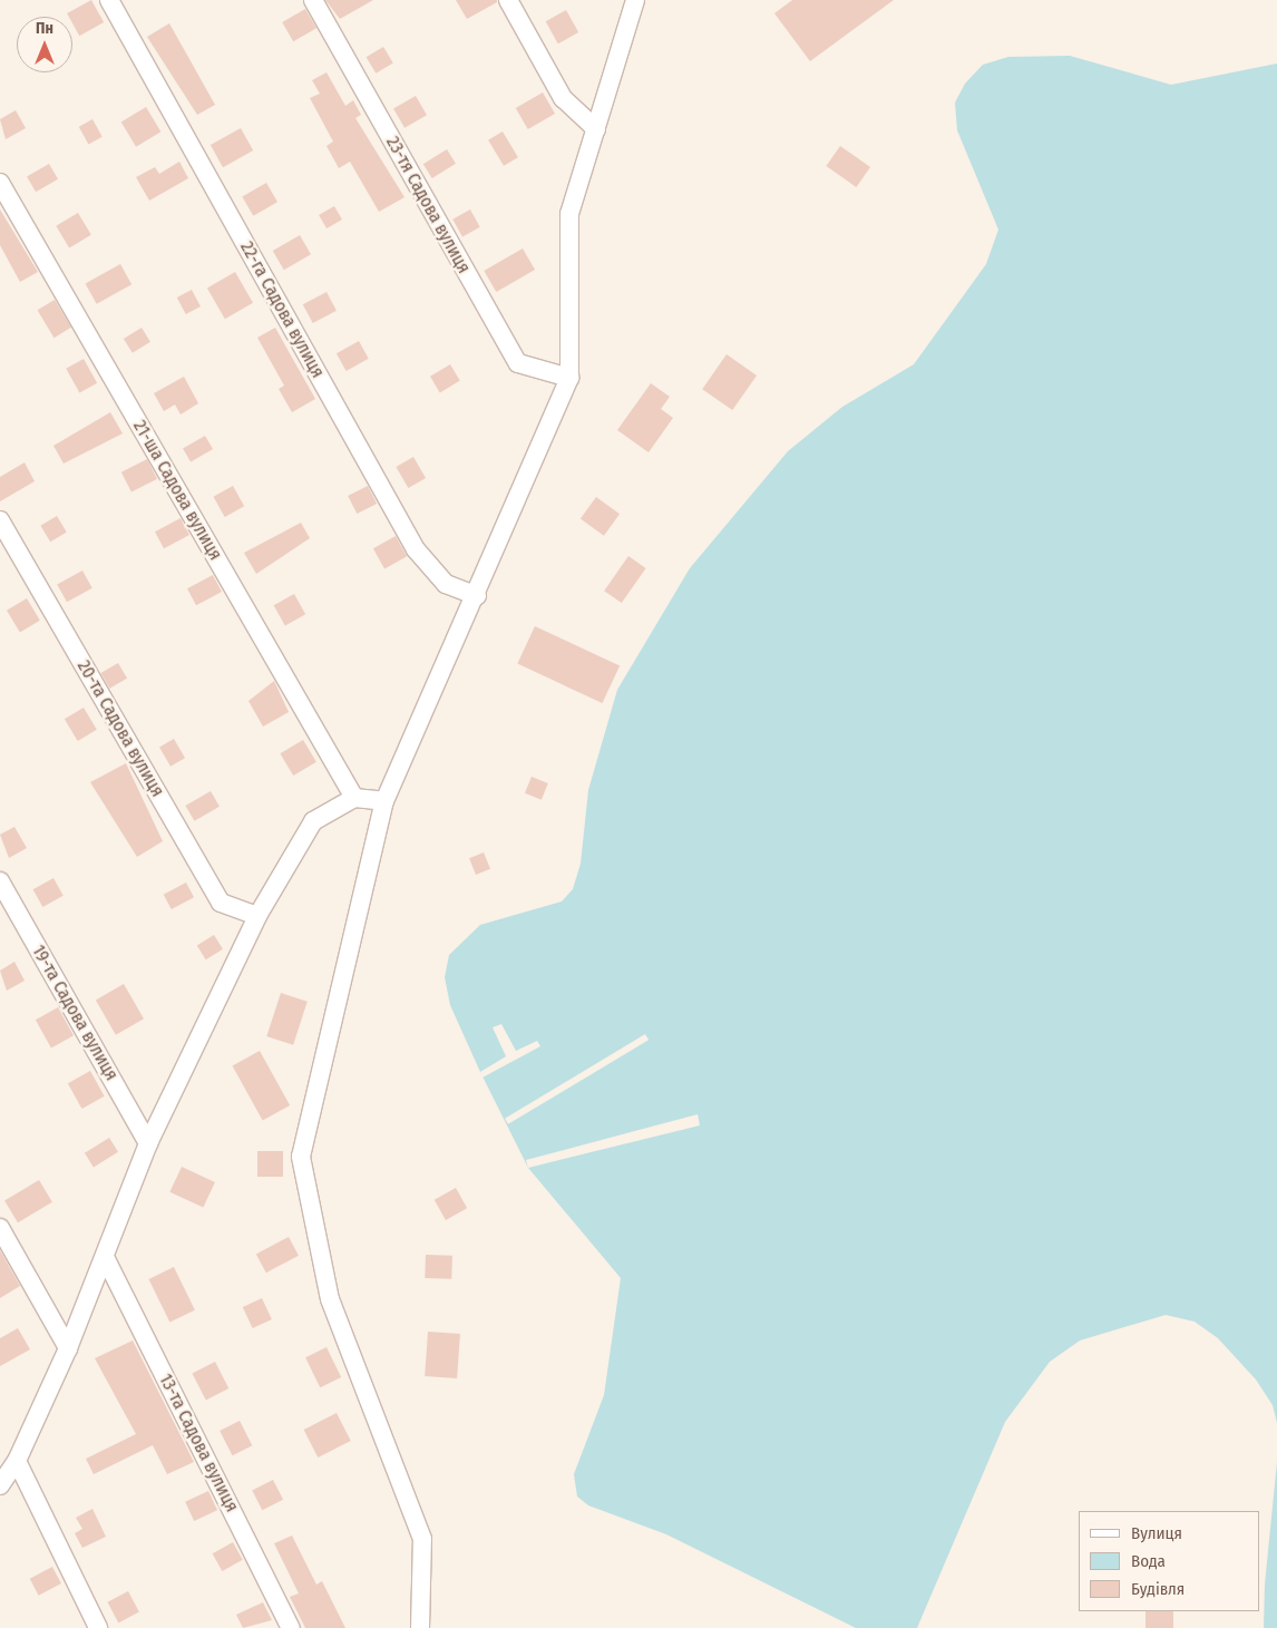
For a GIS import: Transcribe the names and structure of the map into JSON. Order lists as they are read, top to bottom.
{
  "streets": {
    "street": [
      "23-тя Садова вулиця",
      "22-га Садова вулиця",
      "21-ша Садова вулиця",
      "20-та Садова вулиця",
      "19-та Садова вулиця",
      "13-та Садова вулиця"
    ]
  },
  "legend": ["Вулиця", "Вода", "Будівля"],
  "north": "top"
}
